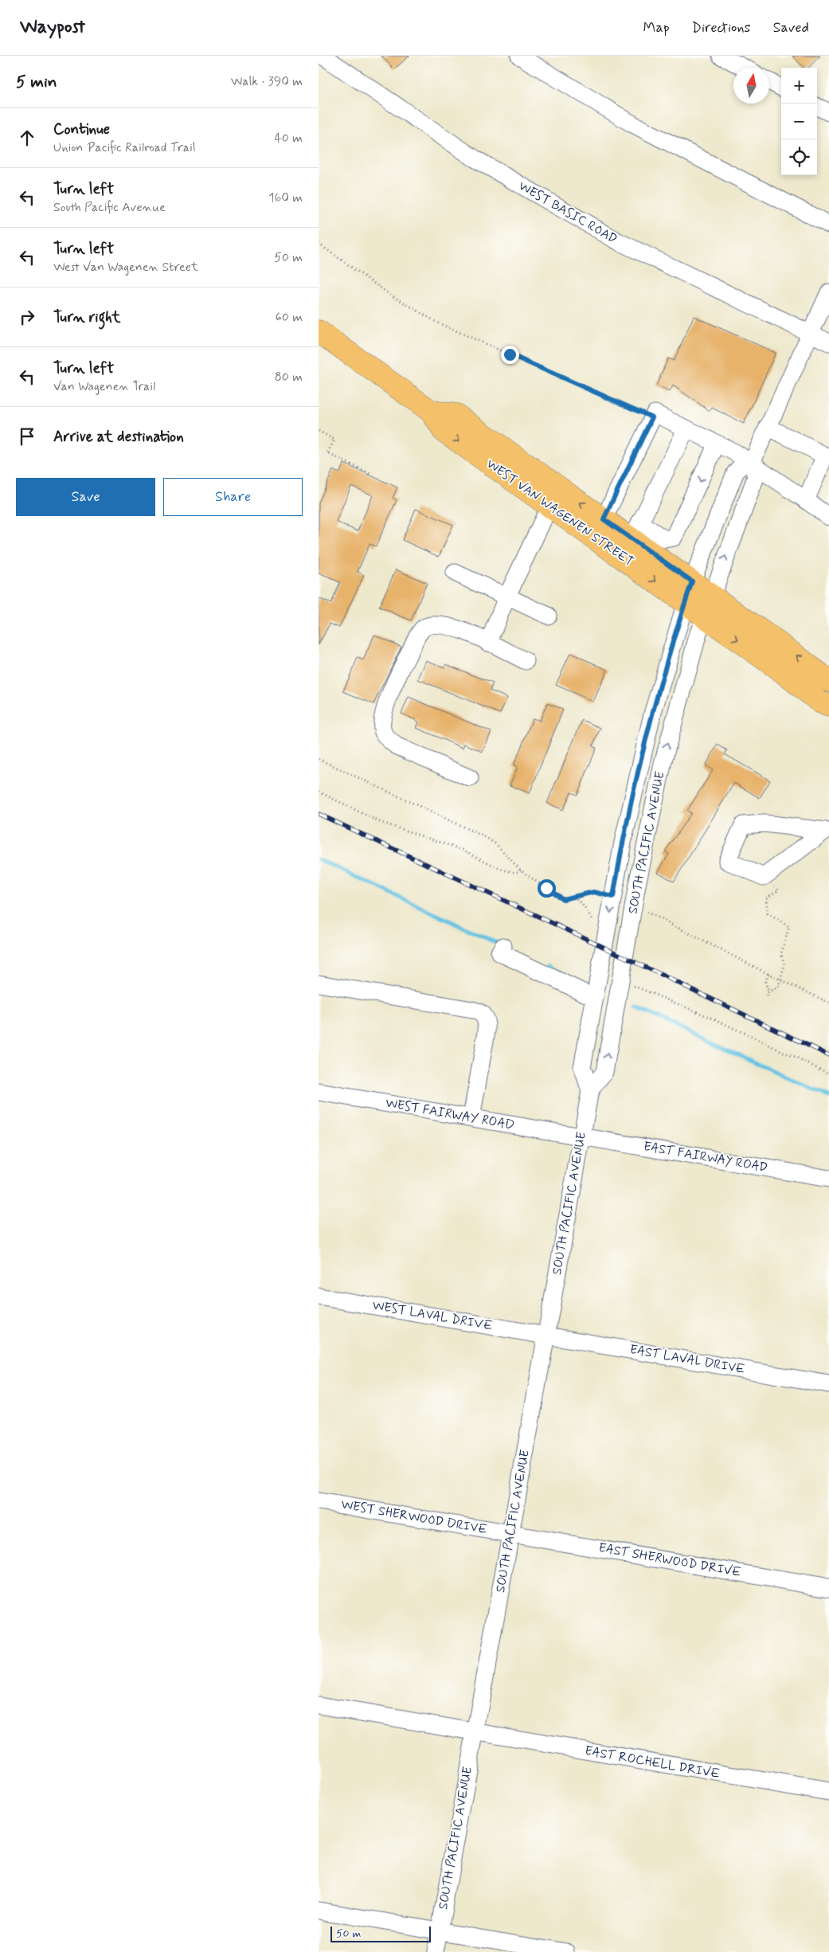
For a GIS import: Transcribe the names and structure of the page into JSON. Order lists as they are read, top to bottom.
{
  "streets": {
    "main road": ["WEST VAN WAGENEN STREET"],
    "street": [
      "WEST BASIC ROAD",
      "SOUTH PACIFIC AVENUE",
      "WEST FAIRWAY ROAD",
      "EAST FAIRWAY ROAD",
      "WEST LAVAL DRIVE",
      "EAST LAVAL DRIVE",
      "WEST SHERWOOD DRIVE",
      "EAST SHERWOOD DRIVE",
      "EAST ROCHELL DRIVE"
    ]
  },
  "crossings": [
    ["WEST VAN WAGENEN STREET", "SOUTH PACIFIC AVENUE"],
    ["SOUTH PACIFIC AVENUE", "WEST FAIRWAY ROAD"],
    ["SOUTH PACIFIC AVENUE", "EAST FAIRWAY ROAD"],
    ["SOUTH PACIFIC AVENUE", "WEST LAVAL DRIVE"],
    ["SOUTH PACIFIC AVENUE", "EAST LAVAL DRIVE"],
    ["SOUTH PACIFIC AVENUE", "WEST SHERWOOD DRIVE"],
    ["SOUTH PACIFIC AVENUE", "EAST SHERWOOD DRIVE"],
    ["SOUTH PACIFIC AVENUE", "EAST ROCHELL DRIVE"],
    ["WEST FAIRWAY ROAD", "EAST FAIRWAY ROAD"],
    ["WEST LAVAL DRIVE", "EAST LAVAL DRIVE"],
    ["WEST SHERWOOD DRIVE", "EAST SHERWOOD DRIVE"]
  ],
  "scale_bar": "50 m",
  "north": "top",
  "page": {
    "header": "Waypost",
    "nav": ["Map", "Directions", "Saved"],
    "heading": ["5 min", "Walk · 390 m"],
    "map_buttons": ["+", "−"],
    "list": [
      ["Continue", "Union Pacific Railroad Trail", "40 m"],
      ["Turn left", "South Pacific Avenue", "160 m"],
      ["Turn left", "West Van Wagenen Street", "50 m"],
      ["Turn right", "60 m"],
      ["Turn left", "Van Wagenen Trail", "80 m"],
      "Arrive at destination"
    ],
    "buttons": ["Save", "Share"],
    "scale": "50 m"
  }
}
